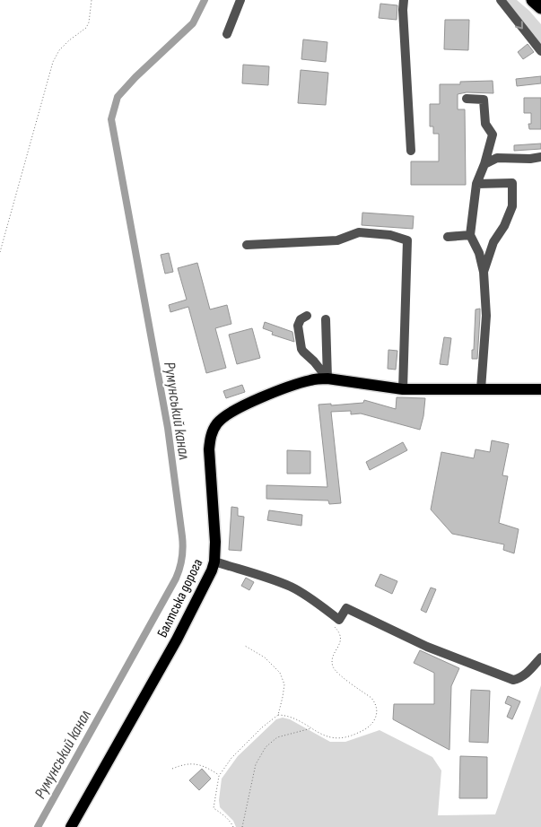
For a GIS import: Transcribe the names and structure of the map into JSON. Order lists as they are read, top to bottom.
{
  "streets": {
    "main road": ["Балтська дорога"]
  },
  "water": ["Румунський канал"]
}
